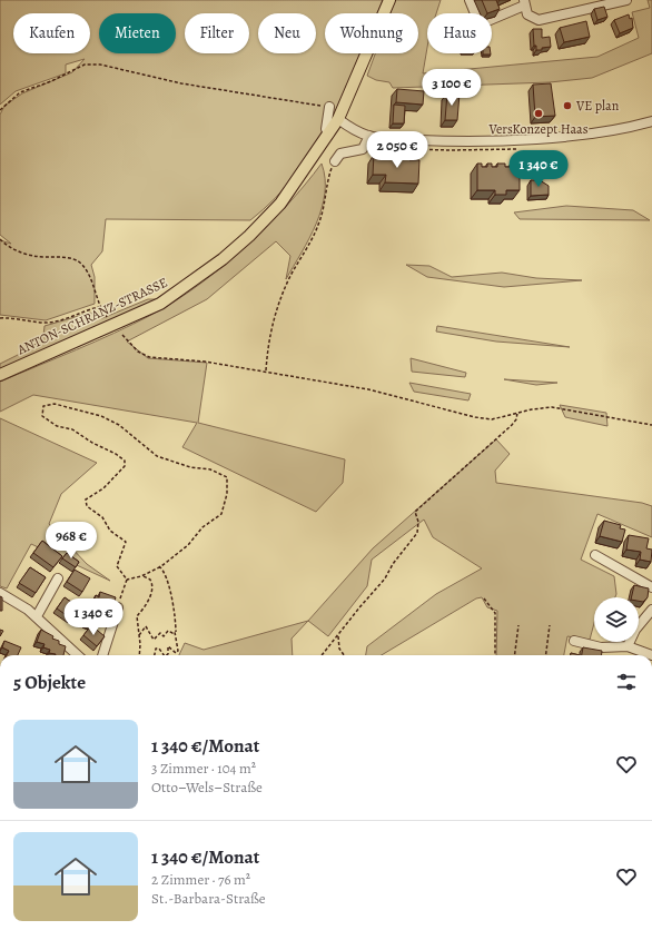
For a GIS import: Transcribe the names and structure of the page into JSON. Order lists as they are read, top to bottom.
{
  "streets": {
    "main road": ["ANTON-SCHRANZ-STRASSE"]
  },
  "places": ["VE plan", "VersKonzept Haas"],
  "page": {
    "chip": [
      "Kaufen",
      "Mieten",
      "Filter",
      "Neu",
      "Wohnung",
      "Haus"
    ],
    "price": [
      "3 100 €",
      "2 050 €",
      "1 340 €",
      "968 €",
      "1 340 €"
    ],
    "heading": "5 Objekte",
    "list": [
      {
        "name": "1 340 €/Monat",
        "note": "3 Zimmer · 104 m² · Otto–Wels–Straße"
      },
      {
        "name": "1 340 €/Monat",
        "note": "2 Zimmer · 76 m² · St.-Barbara-Straße"
      }
    ]
  }
}
